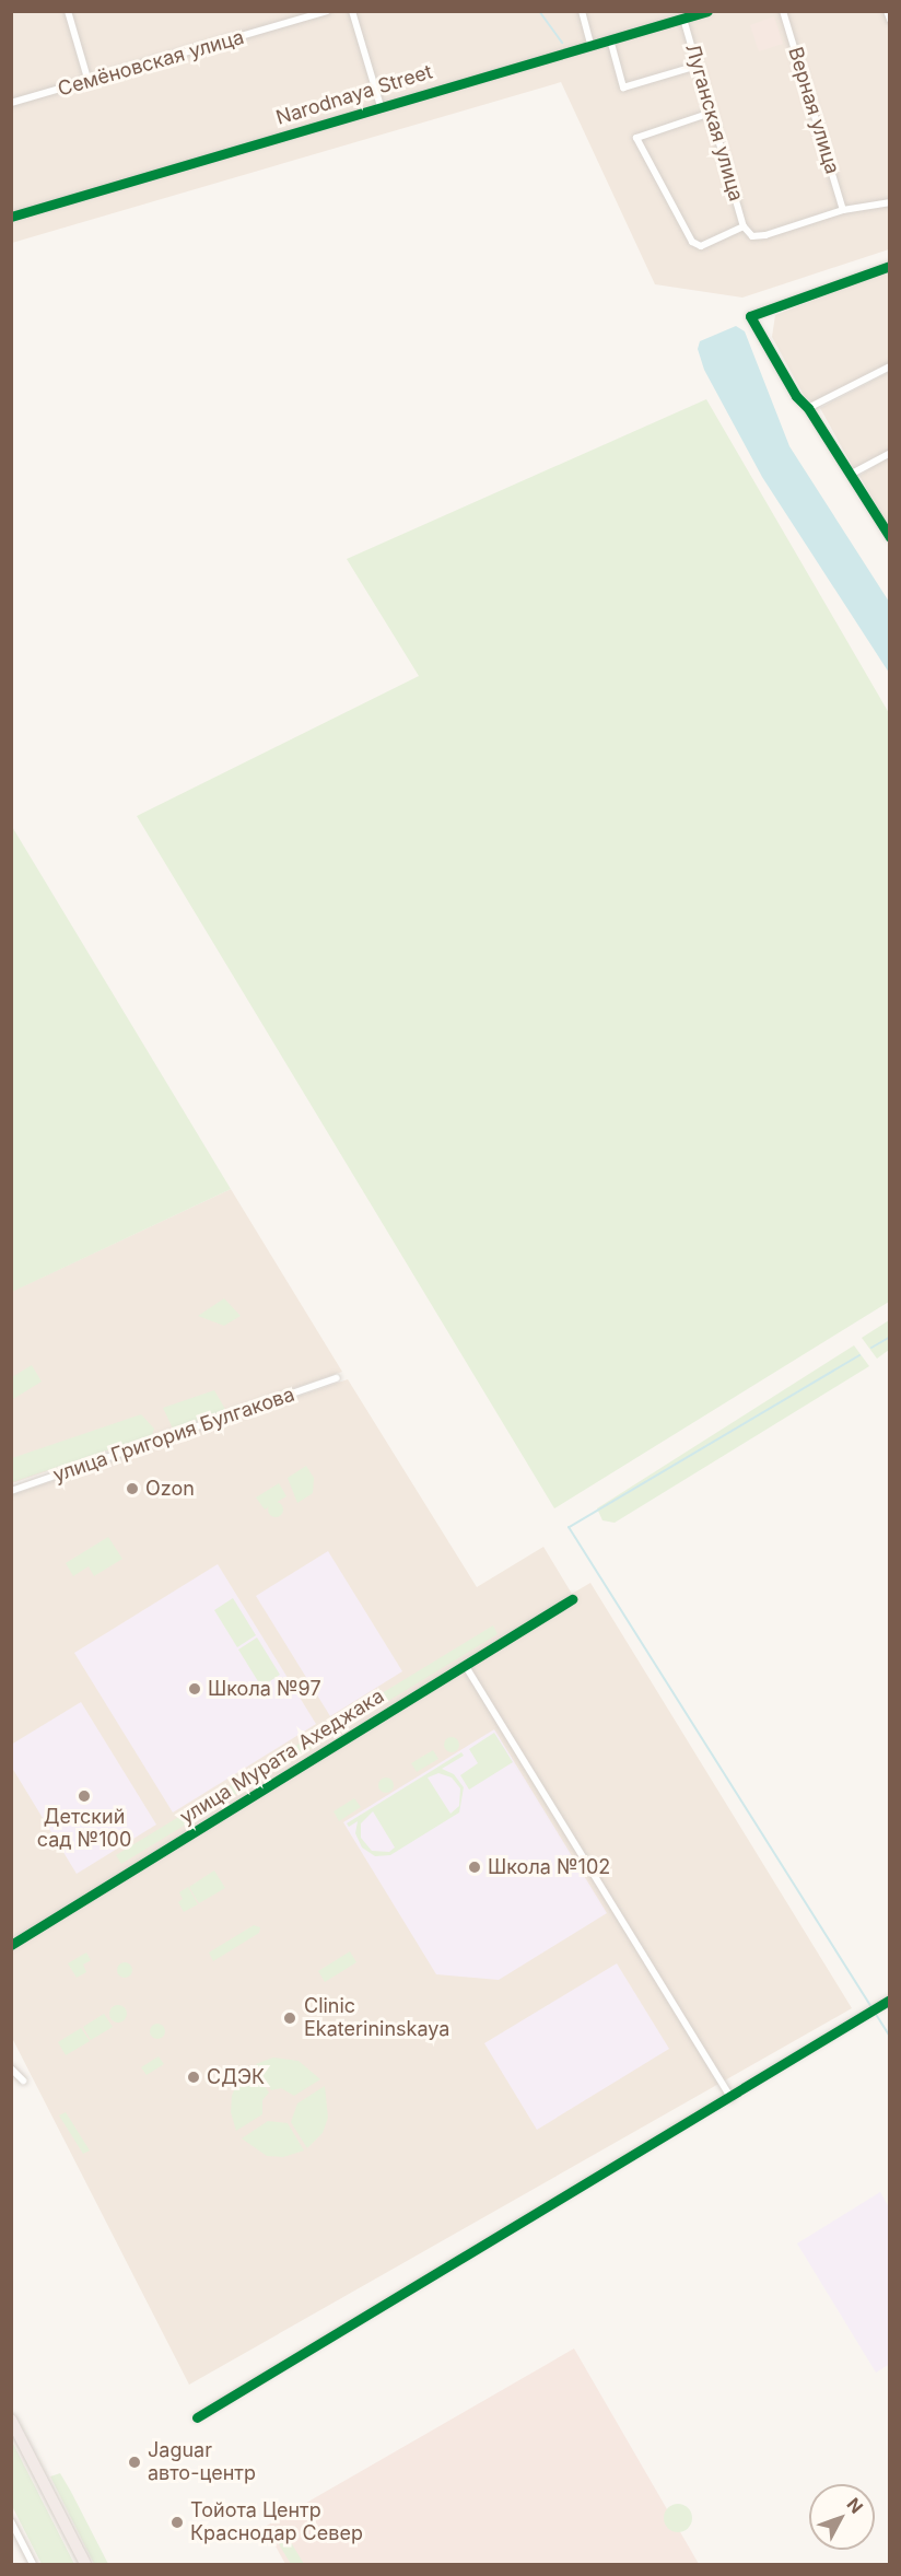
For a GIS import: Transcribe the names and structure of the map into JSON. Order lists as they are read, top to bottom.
{
  "streets": {
    "street": [
      "Семёновская улица",
      "Narodnaya Street",
      "Верная улица",
      "Луганская улица",
      "улица Григория Булгакова",
      "улица Мурата Ахеджака"
    ]
  },
  "crossings": [
    ["Narodnaya Street", "Луганская улица"]
  ],
  "places": [
    "Ozon",
    "Школа №97",
    "Детский сад №100",
    "Школа №102",
    "Clinic Ekaterininskaya",
    "СДЭК",
    "Jaguar авто-центр",
    "Тойота Центр Краснодар Север"
  ],
  "north": "top right"
}
